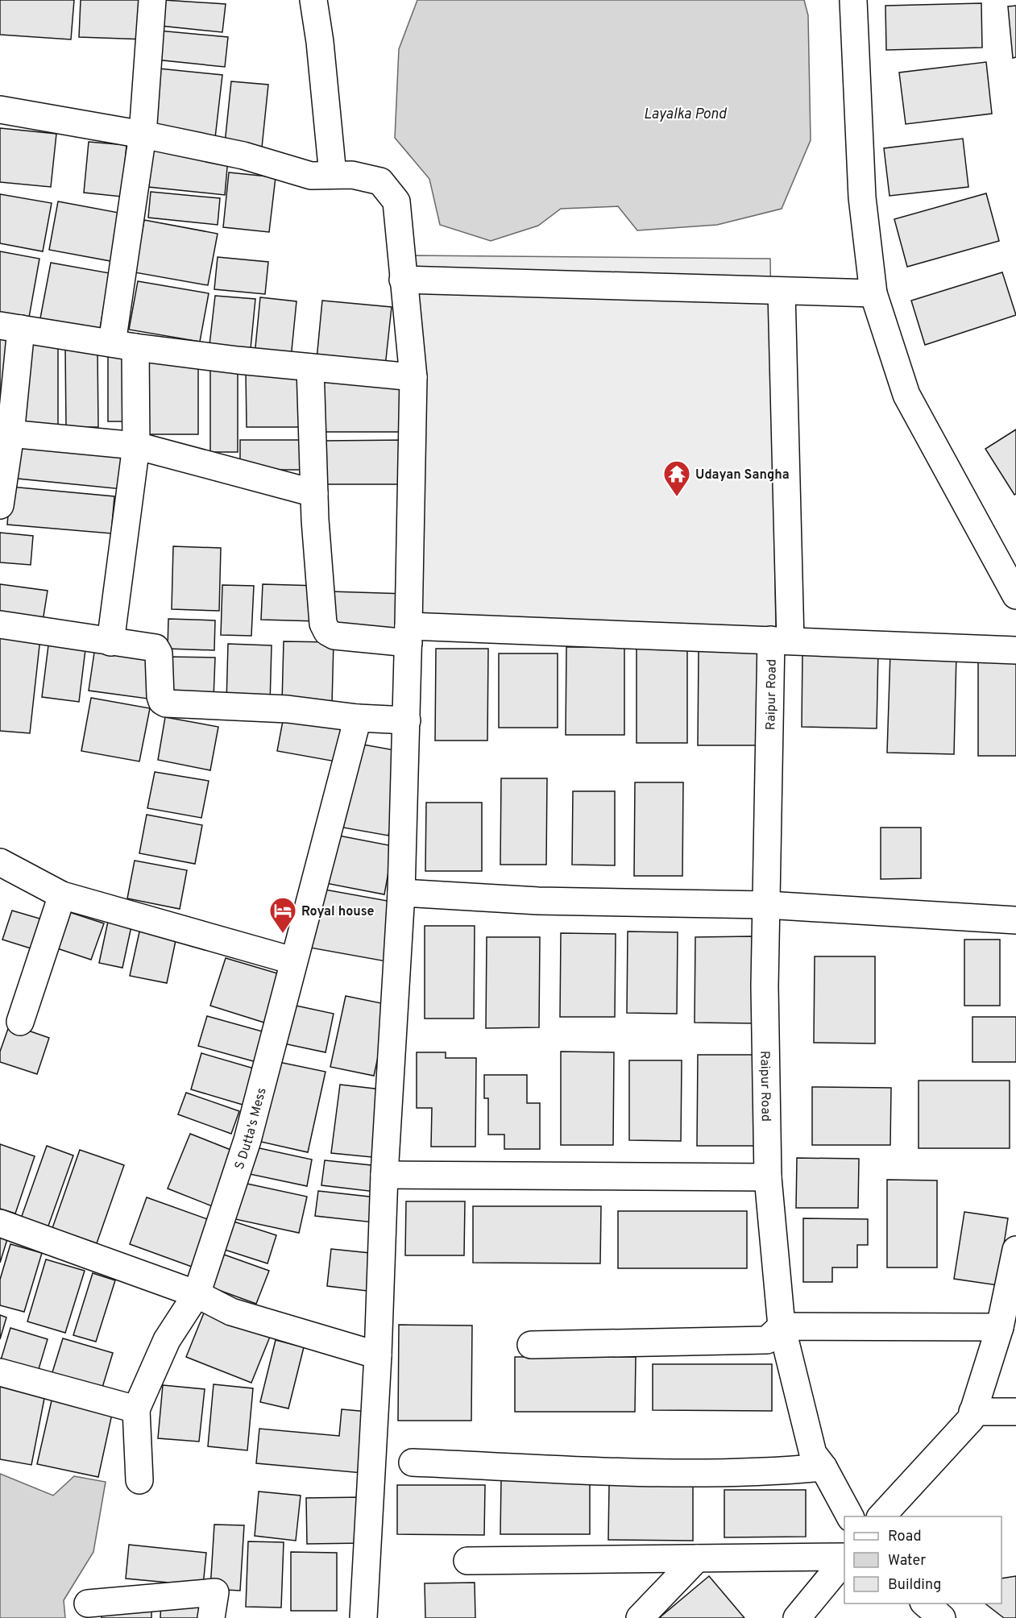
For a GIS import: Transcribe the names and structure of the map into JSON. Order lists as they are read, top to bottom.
{
  "streets": {
    "street": ["Raipur Road", "S Dutta's Mess"]
  },
  "water": ["Layalka Pond"],
  "places": {
    "temple": ["Udayan Sangha"],
    "hotel": ["Royal house"]
  },
  "legend": ["Road", "Water", "Building"]
}
